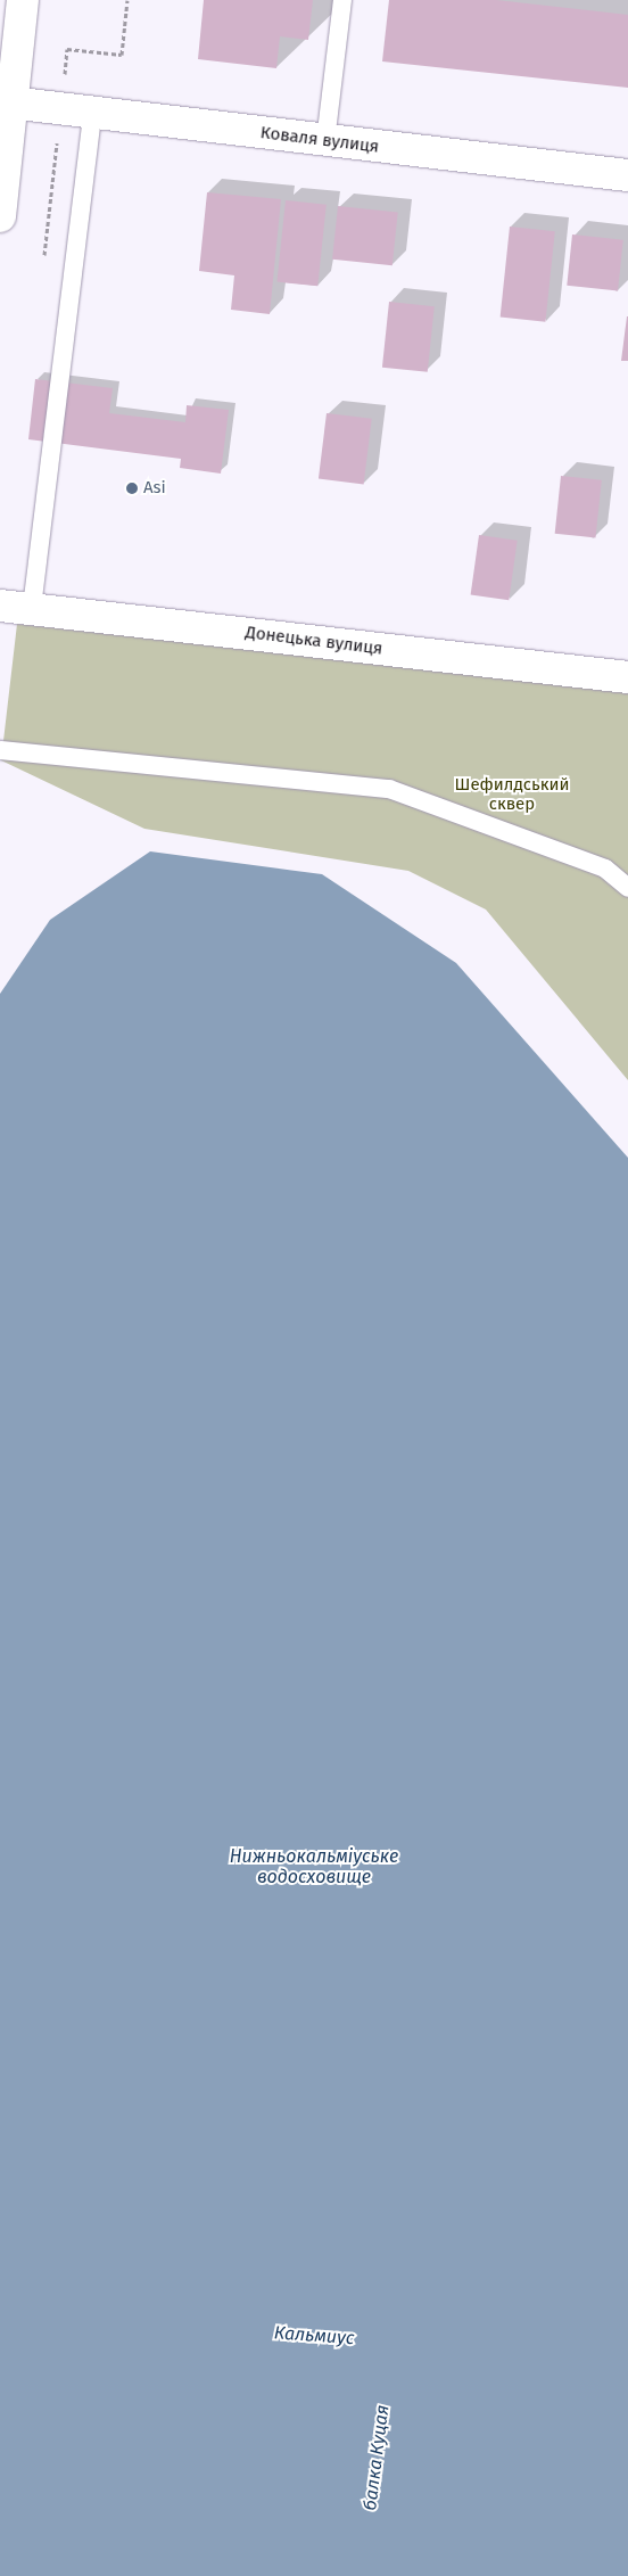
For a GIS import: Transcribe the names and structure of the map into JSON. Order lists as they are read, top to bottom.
{
  "streets": {
    "street": ["Коваля вулиця", "Донецька вулиця"]
  },
  "water": ["Нижньокальміуське водосховище", "Кальмиус", "балка Куцая"],
  "parks": ["Шефилдський сквер"],
  "places": ["Asi"]
}
